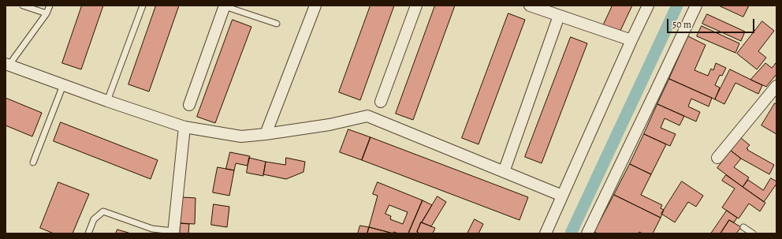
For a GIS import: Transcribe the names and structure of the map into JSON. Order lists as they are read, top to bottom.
{
  "scale_bar": "50 m"
}
